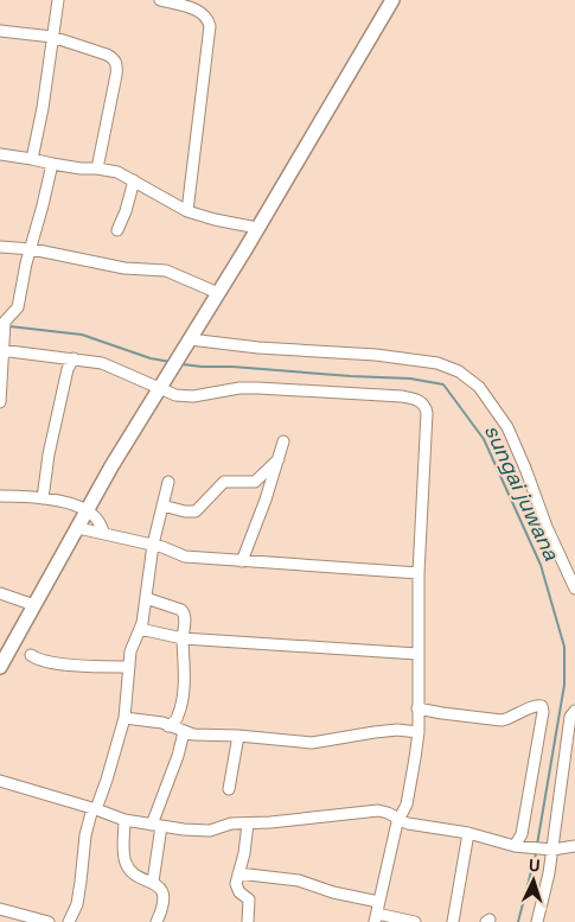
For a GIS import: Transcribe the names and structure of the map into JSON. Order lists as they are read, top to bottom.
{
  "water": ["sungai juwana"],
  "north": "top"
}
